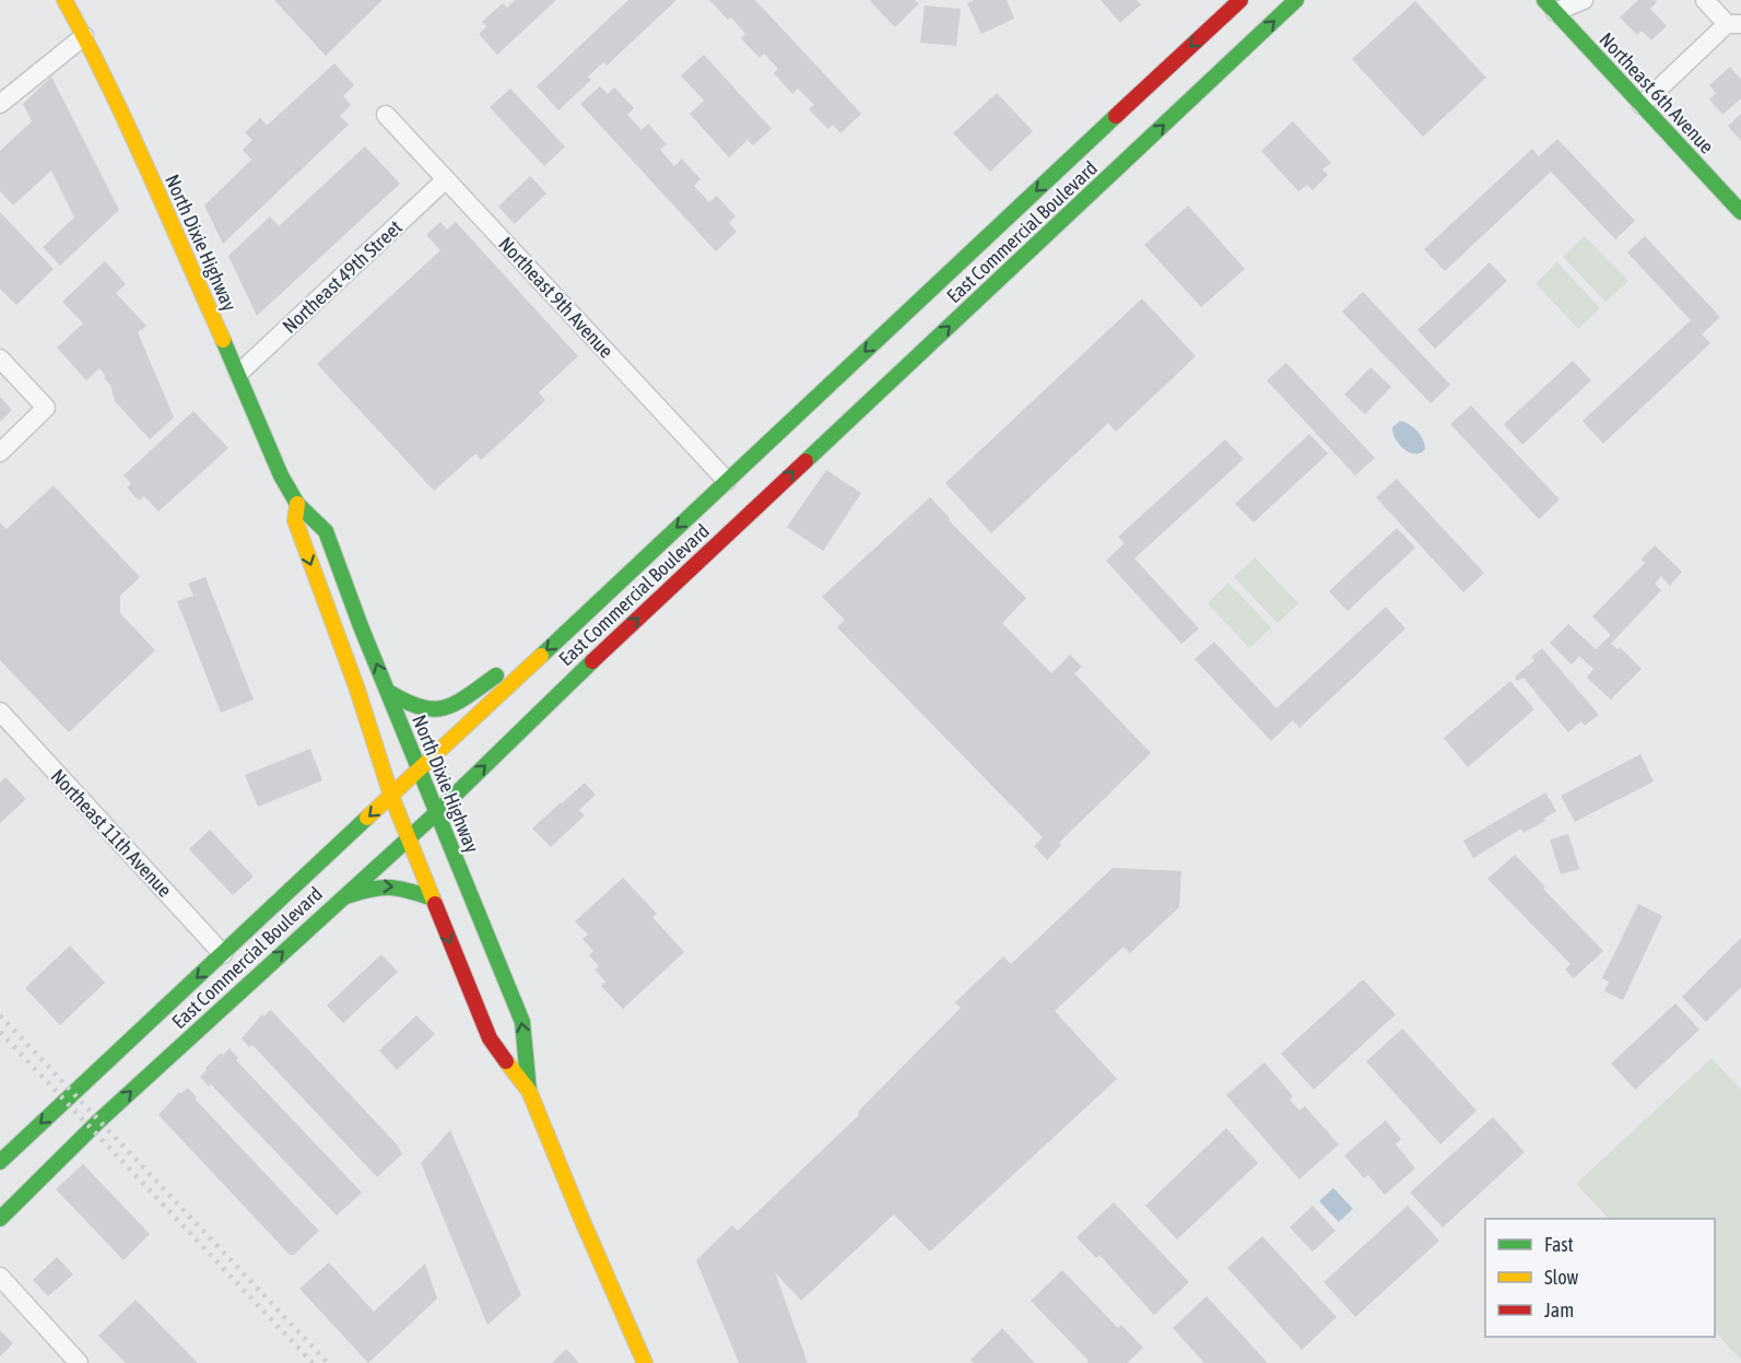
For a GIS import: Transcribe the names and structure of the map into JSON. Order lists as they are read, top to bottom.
{
  "streets": {
    "main road": ["Northeast 6th Avenue", "East Commercial Boulevard", "North Dixie Highway"],
    "street": ["Northeast 49th Street", "Northeast 9th Avenue", "Northeast 11th Avenue"]
  },
  "crossings": [
    ["East Commercial Boulevard", "North Dixie Highway"],
    ["East Commercial Boulevard", "Northeast 9th Avenue"],
    ["East Commercial Boulevard", "Northeast 11th Avenue"],
    ["North Dixie Highway", "Northeast 49th Street"],
    ["Northeast 49th Street", "Northeast 9th Avenue"]
  ],
  "legend": ["Fast", "Slow", "Jam"]
}
